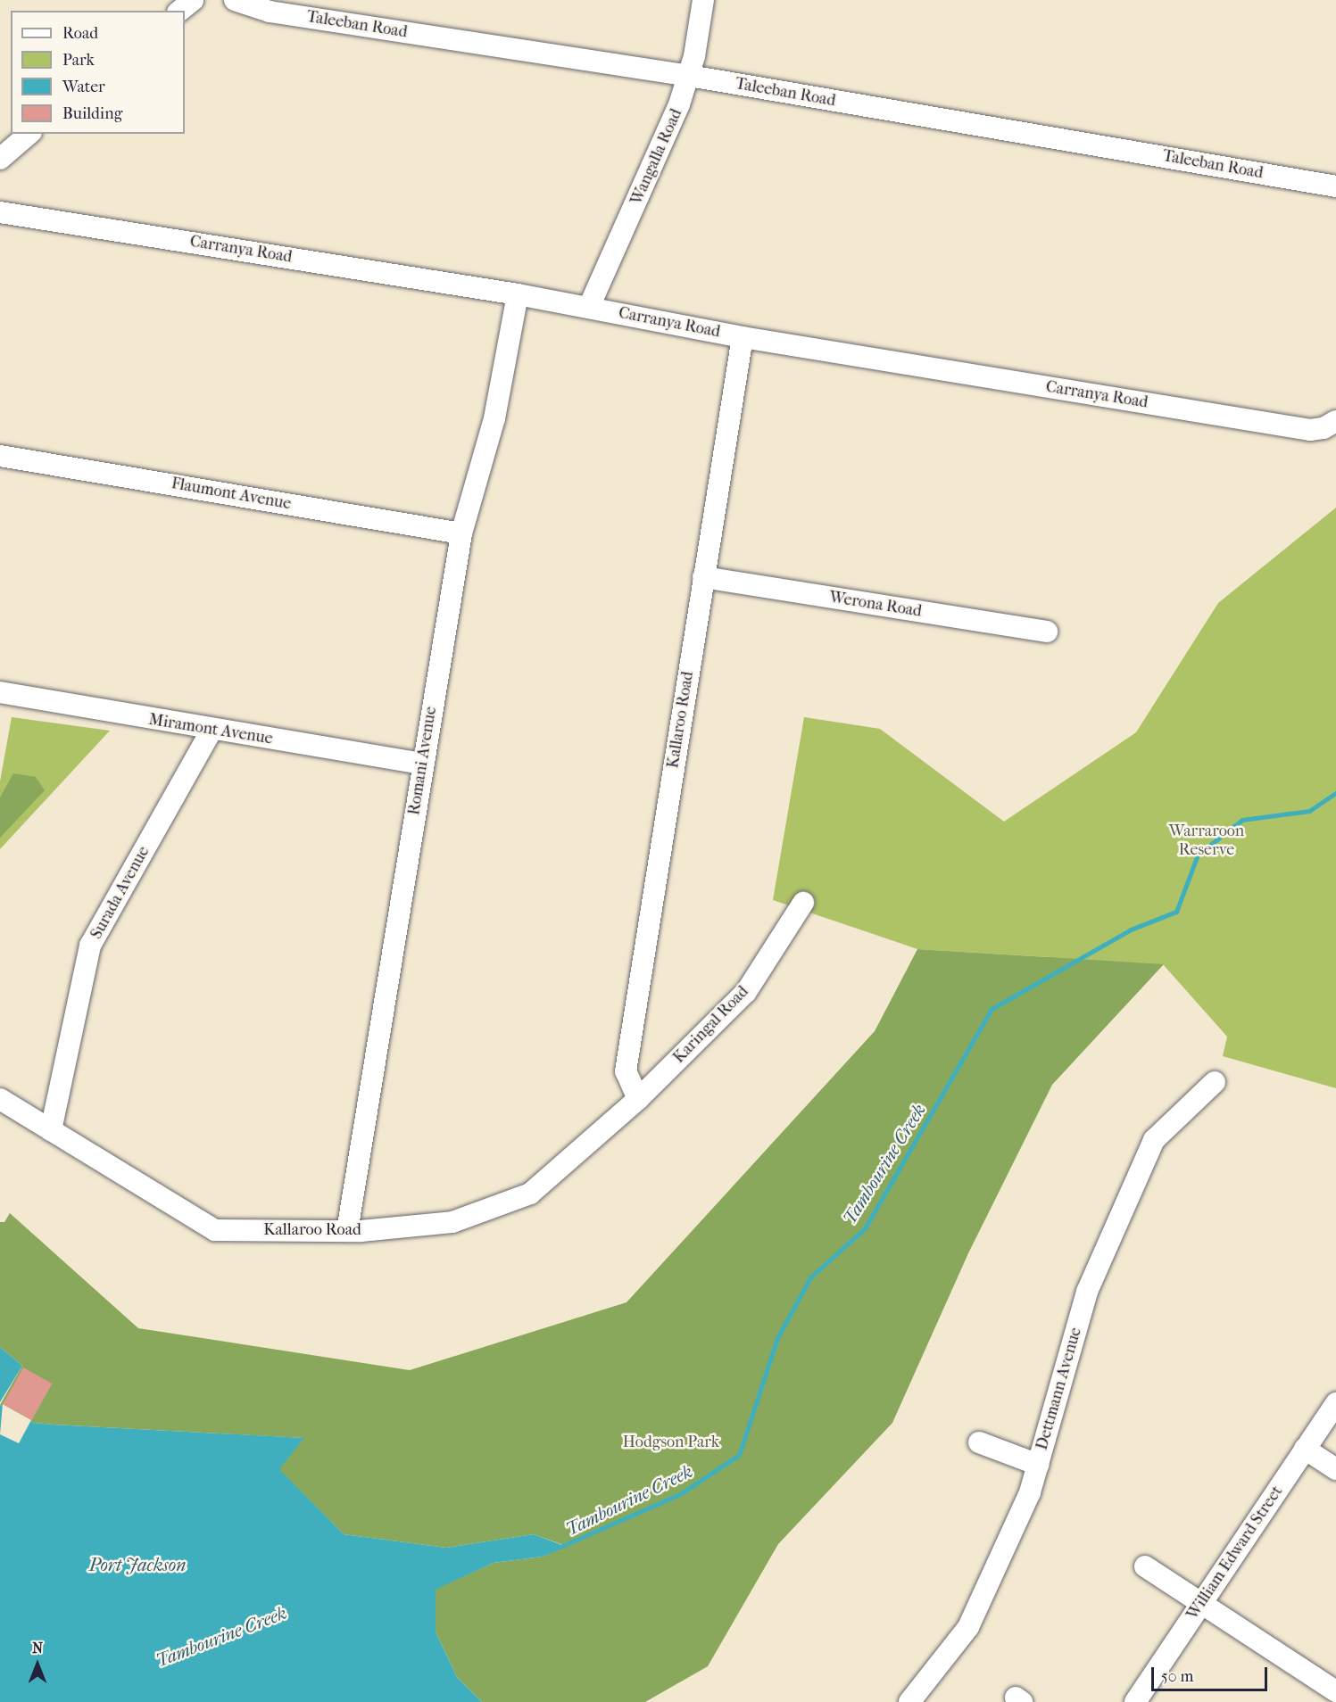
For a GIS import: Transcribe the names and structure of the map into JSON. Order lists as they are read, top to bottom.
{
  "streets": {
    "street": [
      "Taleeban Road",
      "Wangalla Road",
      "Carranya Road",
      "Flaumont Avenue",
      "Werona Road",
      "Kallaroo Road",
      "Miramont Avenue",
      "Romani Avenue",
      "Surada Avenue",
      "Karingal Road",
      "Dettmann Avenue",
      "William Edward Street"
    ]
  },
  "crossings": [
    ["Taleeban Road", "Wangalla Road"],
    ["Wangalla Road", "Carranya Road"],
    ["Carranya Road", "Kallaroo Road"],
    ["Carranya Road", "Romani Avenue"],
    ["Flaumont Avenue", "Romani Avenue"],
    ["Werona Road", "Kallaroo Road"],
    ["Kallaroo Road", "Romani Avenue"],
    ["Kallaroo Road", "Surada Avenue"],
    ["Kallaroo Road", "Karingal Road"],
    ["Miramont Avenue", "Romani Avenue"],
    ["Miramont Avenue", "Surada Avenue"]
  ],
  "water": ["Tambourine Creek", "Port Jackson"],
  "parks": ["Warraroon Reserve", "Hodgson Park"],
  "legend": [
    "Road",
    "Park",
    "Water",
    "Building"
  ],
  "scale_bar": "50 m",
  "north": "top"
}
